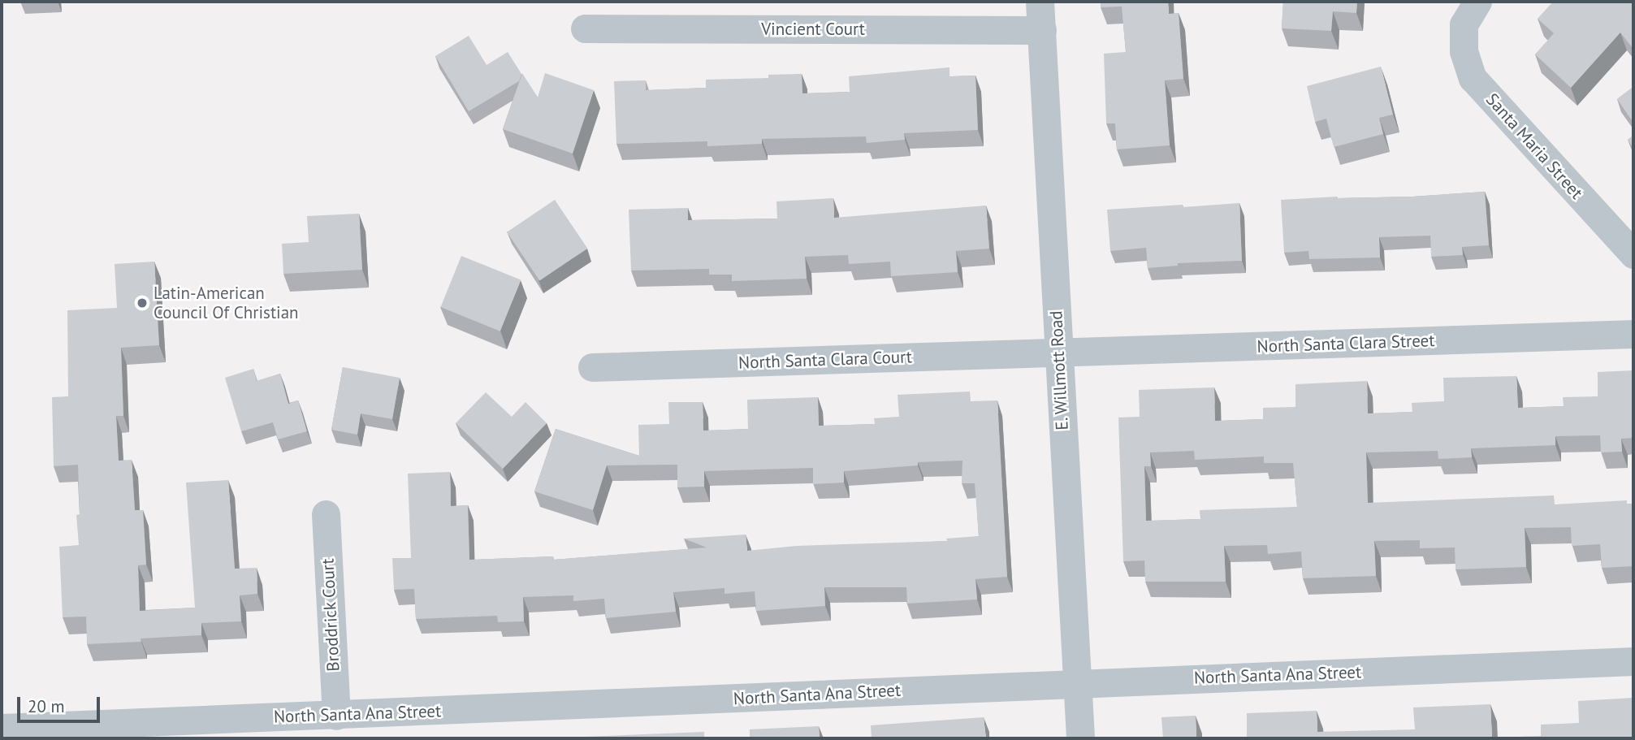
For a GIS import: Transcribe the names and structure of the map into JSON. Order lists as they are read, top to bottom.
{
  "streets": {
    "street": [
      "Vincient Court",
      "Santa Maria Street",
      "North Santa Clara Street",
      "North Santa Clara Court",
      "E. Willmott Road",
      "Broddrick Court",
      "North Santa Ana Street"
    ]
  },
  "crossings": [
    ["Vincient Court", "E. Willmott Road"],
    ["North Santa Clara Street", "North Santa Clara Court"],
    ["North Santa Clara Street", "E. Willmott Road"],
    ["North Santa Clara Court", "E. Willmott Road"],
    ["E. Willmott Road", "North Santa Ana Street"],
    ["Broddrick Court", "North Santa Ana Street"]
  ],
  "places": ["Latin-American Council Of Christian"],
  "scale_bar": "20 m"
}
